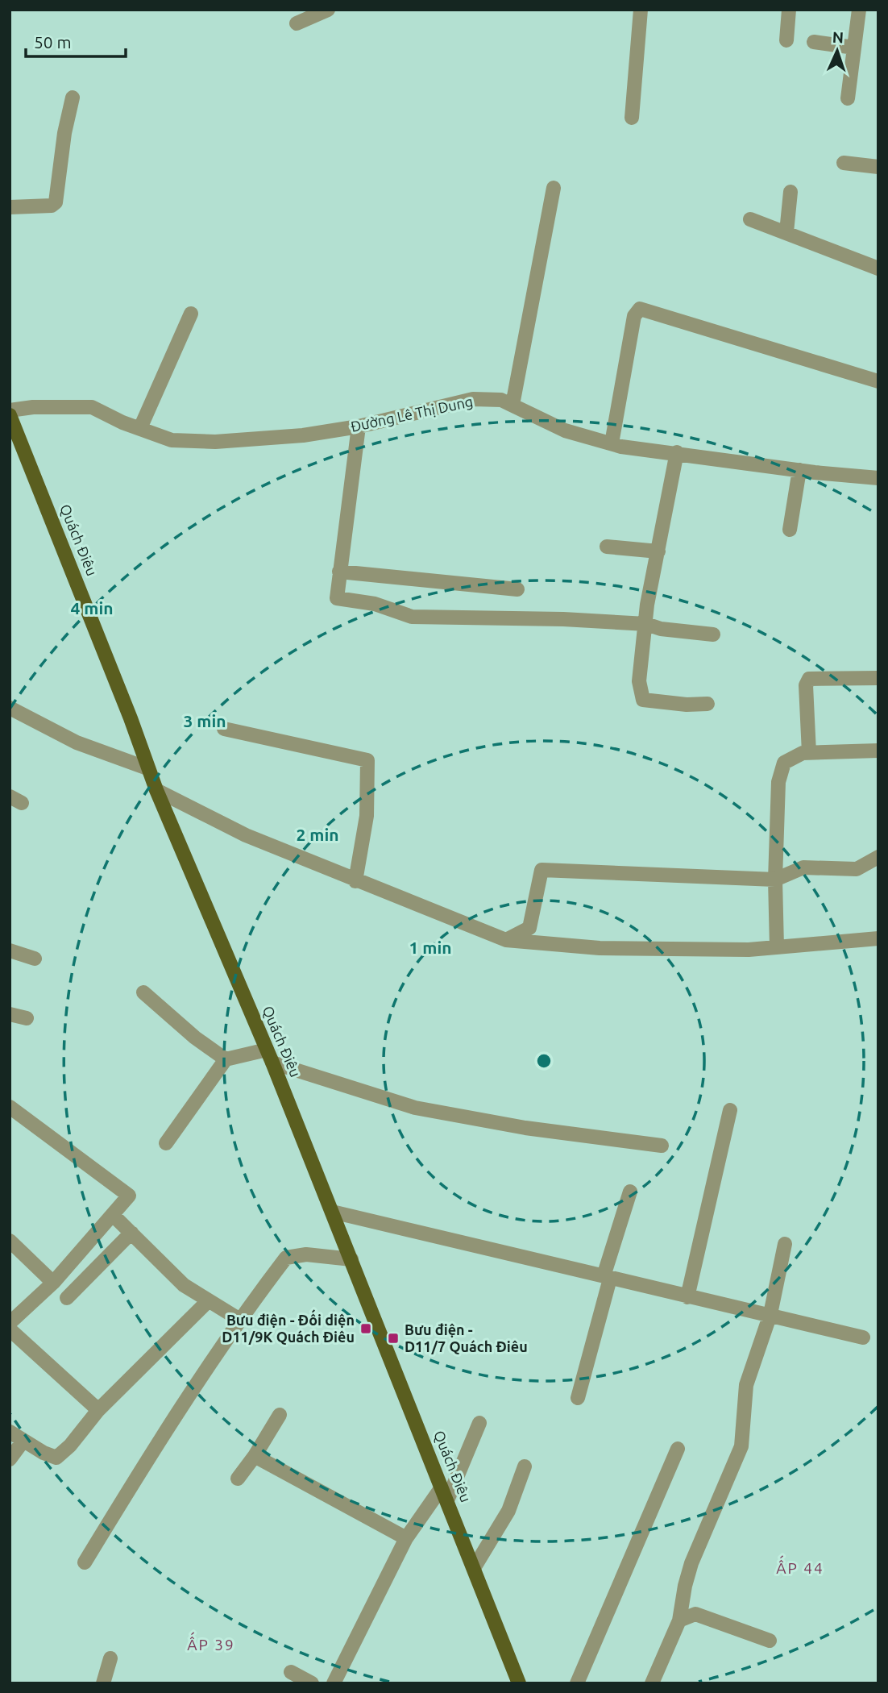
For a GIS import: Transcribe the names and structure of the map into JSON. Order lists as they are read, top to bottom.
{
  "streets": {
    "main road": ["Quách Điêu"],
    "street": ["Đường Lê Thị Dung"]
  },
  "districts": ["ẤP 44", "ẤP 39"],
  "places": {
    "transit": ["Bưu điện - Đối diện D11/9K Quách Điêu", "Bưu điện - D11/7 Quách Điêu"]
  },
  "scale_bar": "50 m",
  "north": "top",
  "rings": [
    "4 min",
    "3 min",
    "2 min",
    "1 min"
  ]
}
